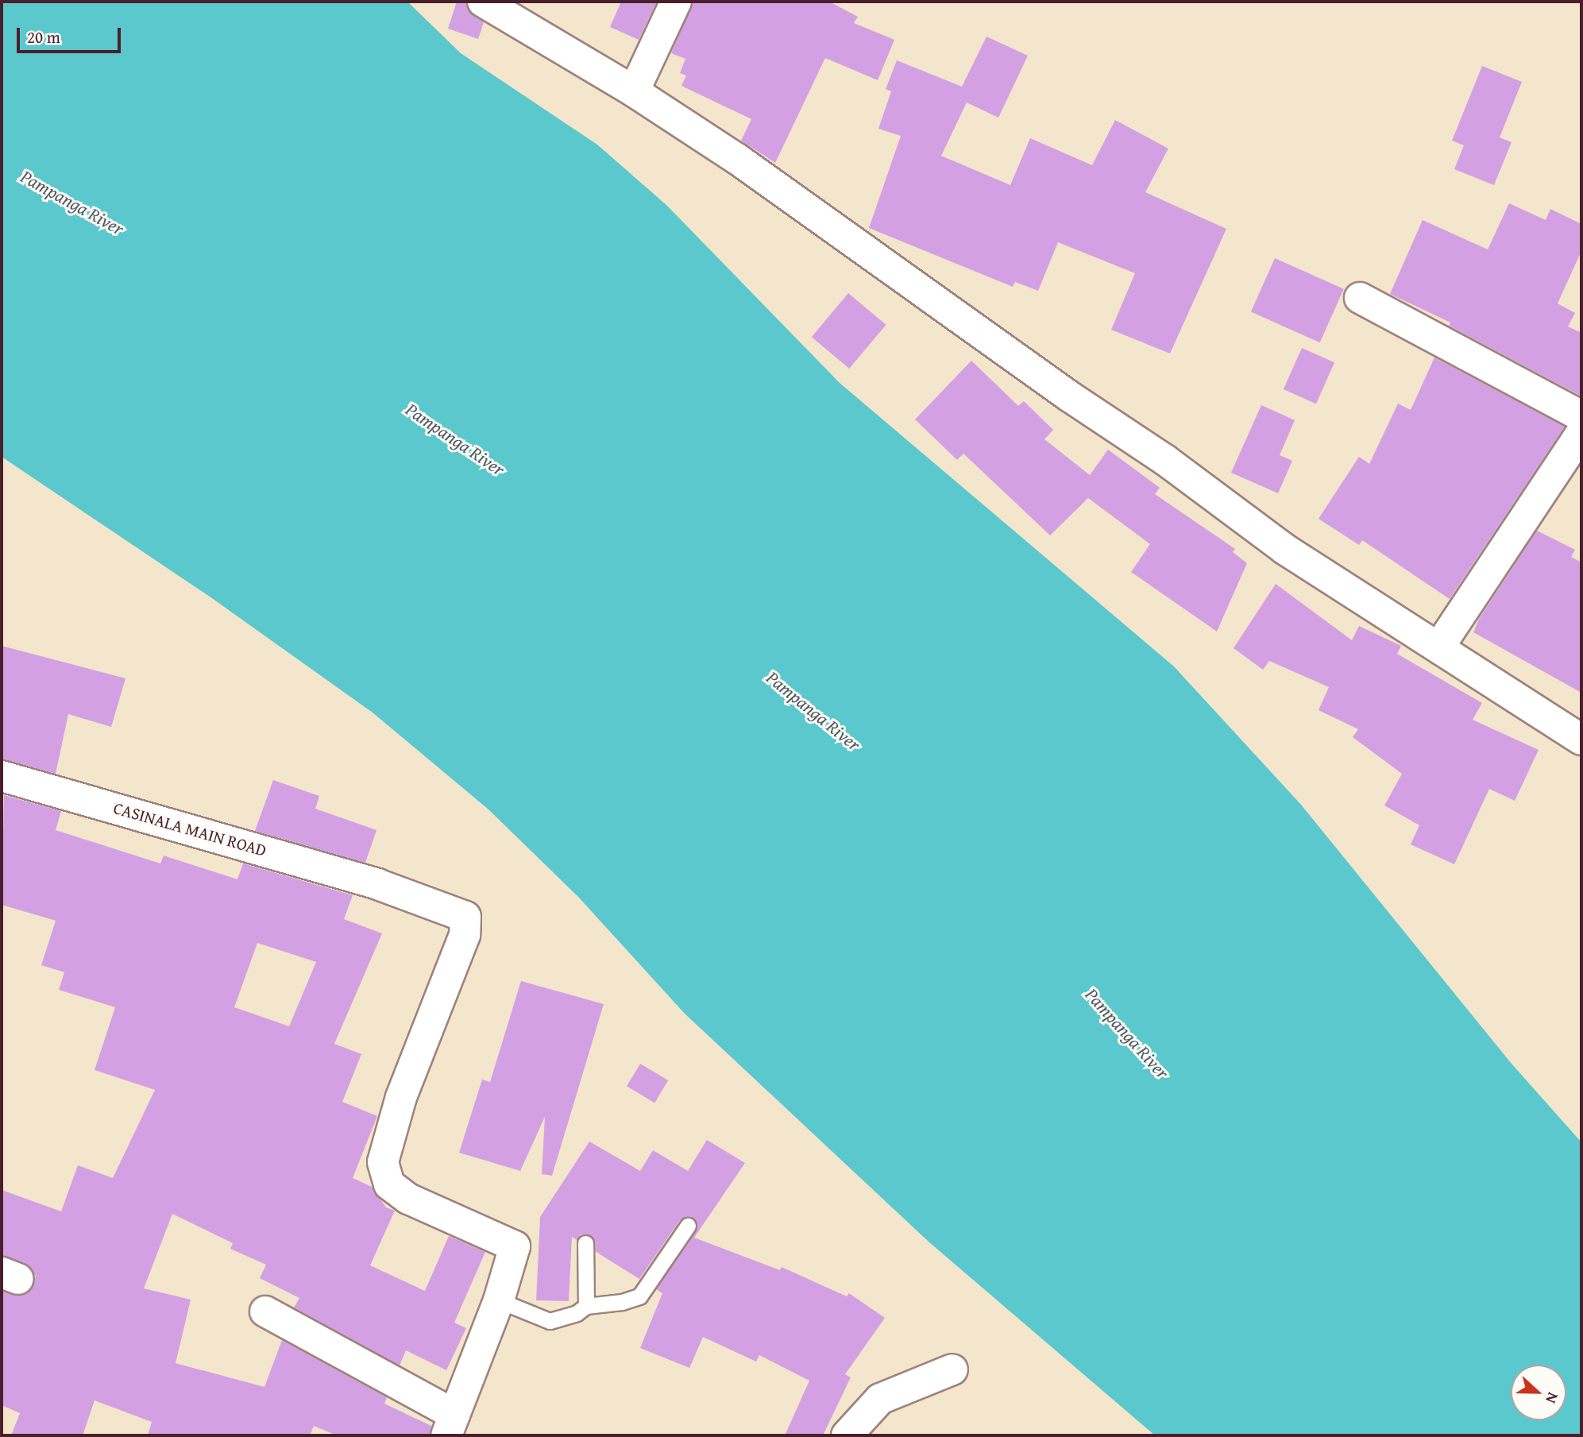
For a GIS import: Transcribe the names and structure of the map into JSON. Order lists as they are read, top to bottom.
{
  "streets": {
    "street": ["CASINALA MAIN ROAD"]
  },
  "water": ["Pampanga River"],
  "scale_bar": "20 m",
  "north": "right"
}
